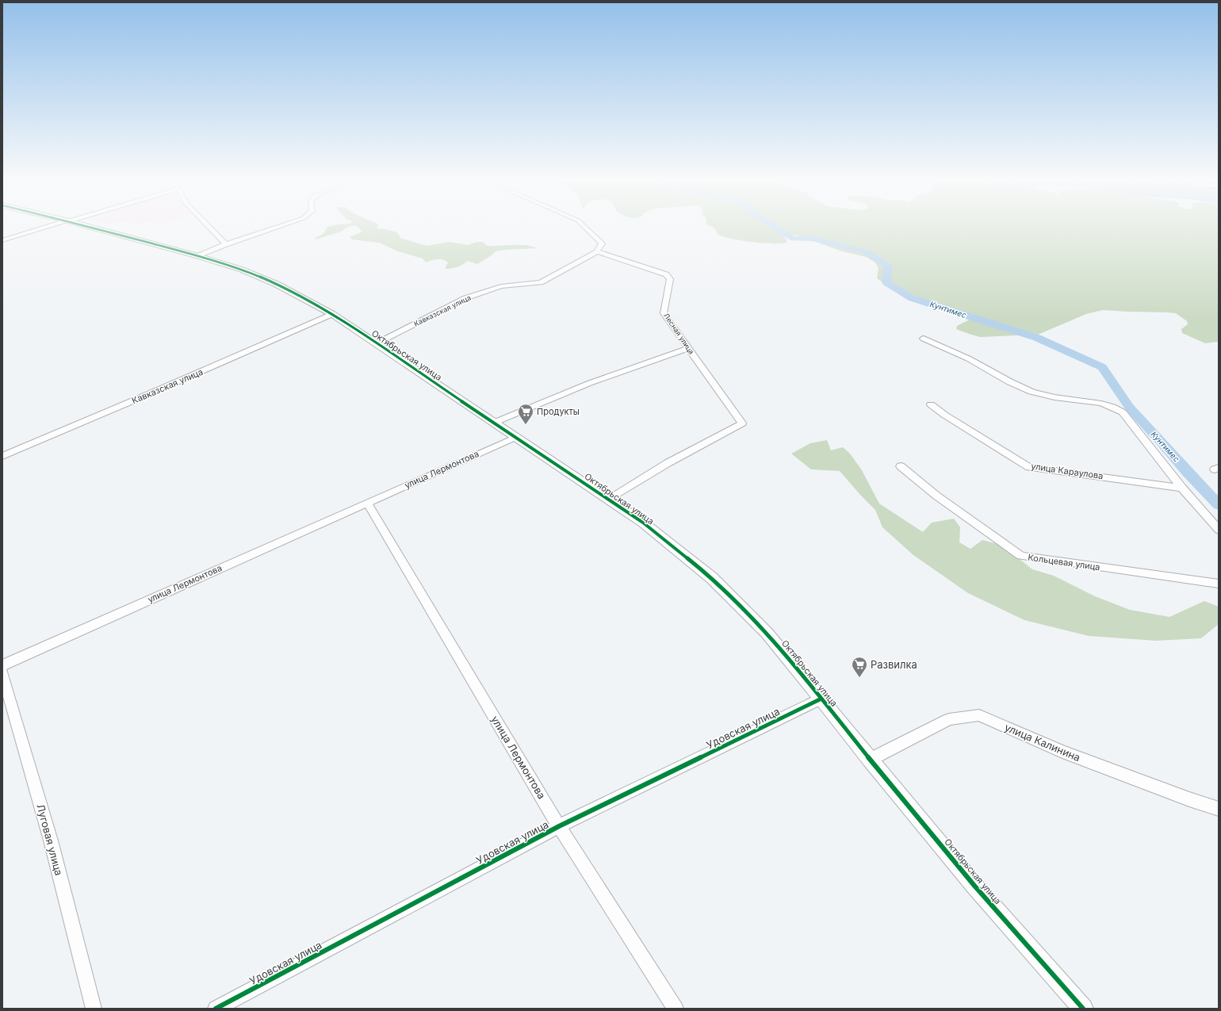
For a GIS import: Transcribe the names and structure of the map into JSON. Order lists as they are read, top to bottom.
{
  "streets": {
    "street": [
      "Кавказская улица",
      "Лесная улица",
      "Октябрьская улица",
      "улица Лермонтова",
      "улица Караулова",
      "Кольцевая улица",
      "Удовская улица",
      "улица Калинина",
      "Луговая улица"
    ]
  },
  "crossings": [
    ["Кавказская улица", "Лесная улица"],
    ["Кавказская улица", "Октябрьская улица"],
    ["Лесная улица", "Октябрьская улица"],
    ["Октябрьская улица", "улица Лермонтова"],
    ["Октябрьская улица", "Удовская улица"],
    ["Октябрьская улица", "улица Калинина"],
    ["улица Лермонтова", "Удовская улица"]
  ],
  "water": ["Кунтимес"],
  "places": {
    "supermarket": ["Продукты", "Развилка"]
  }
}
